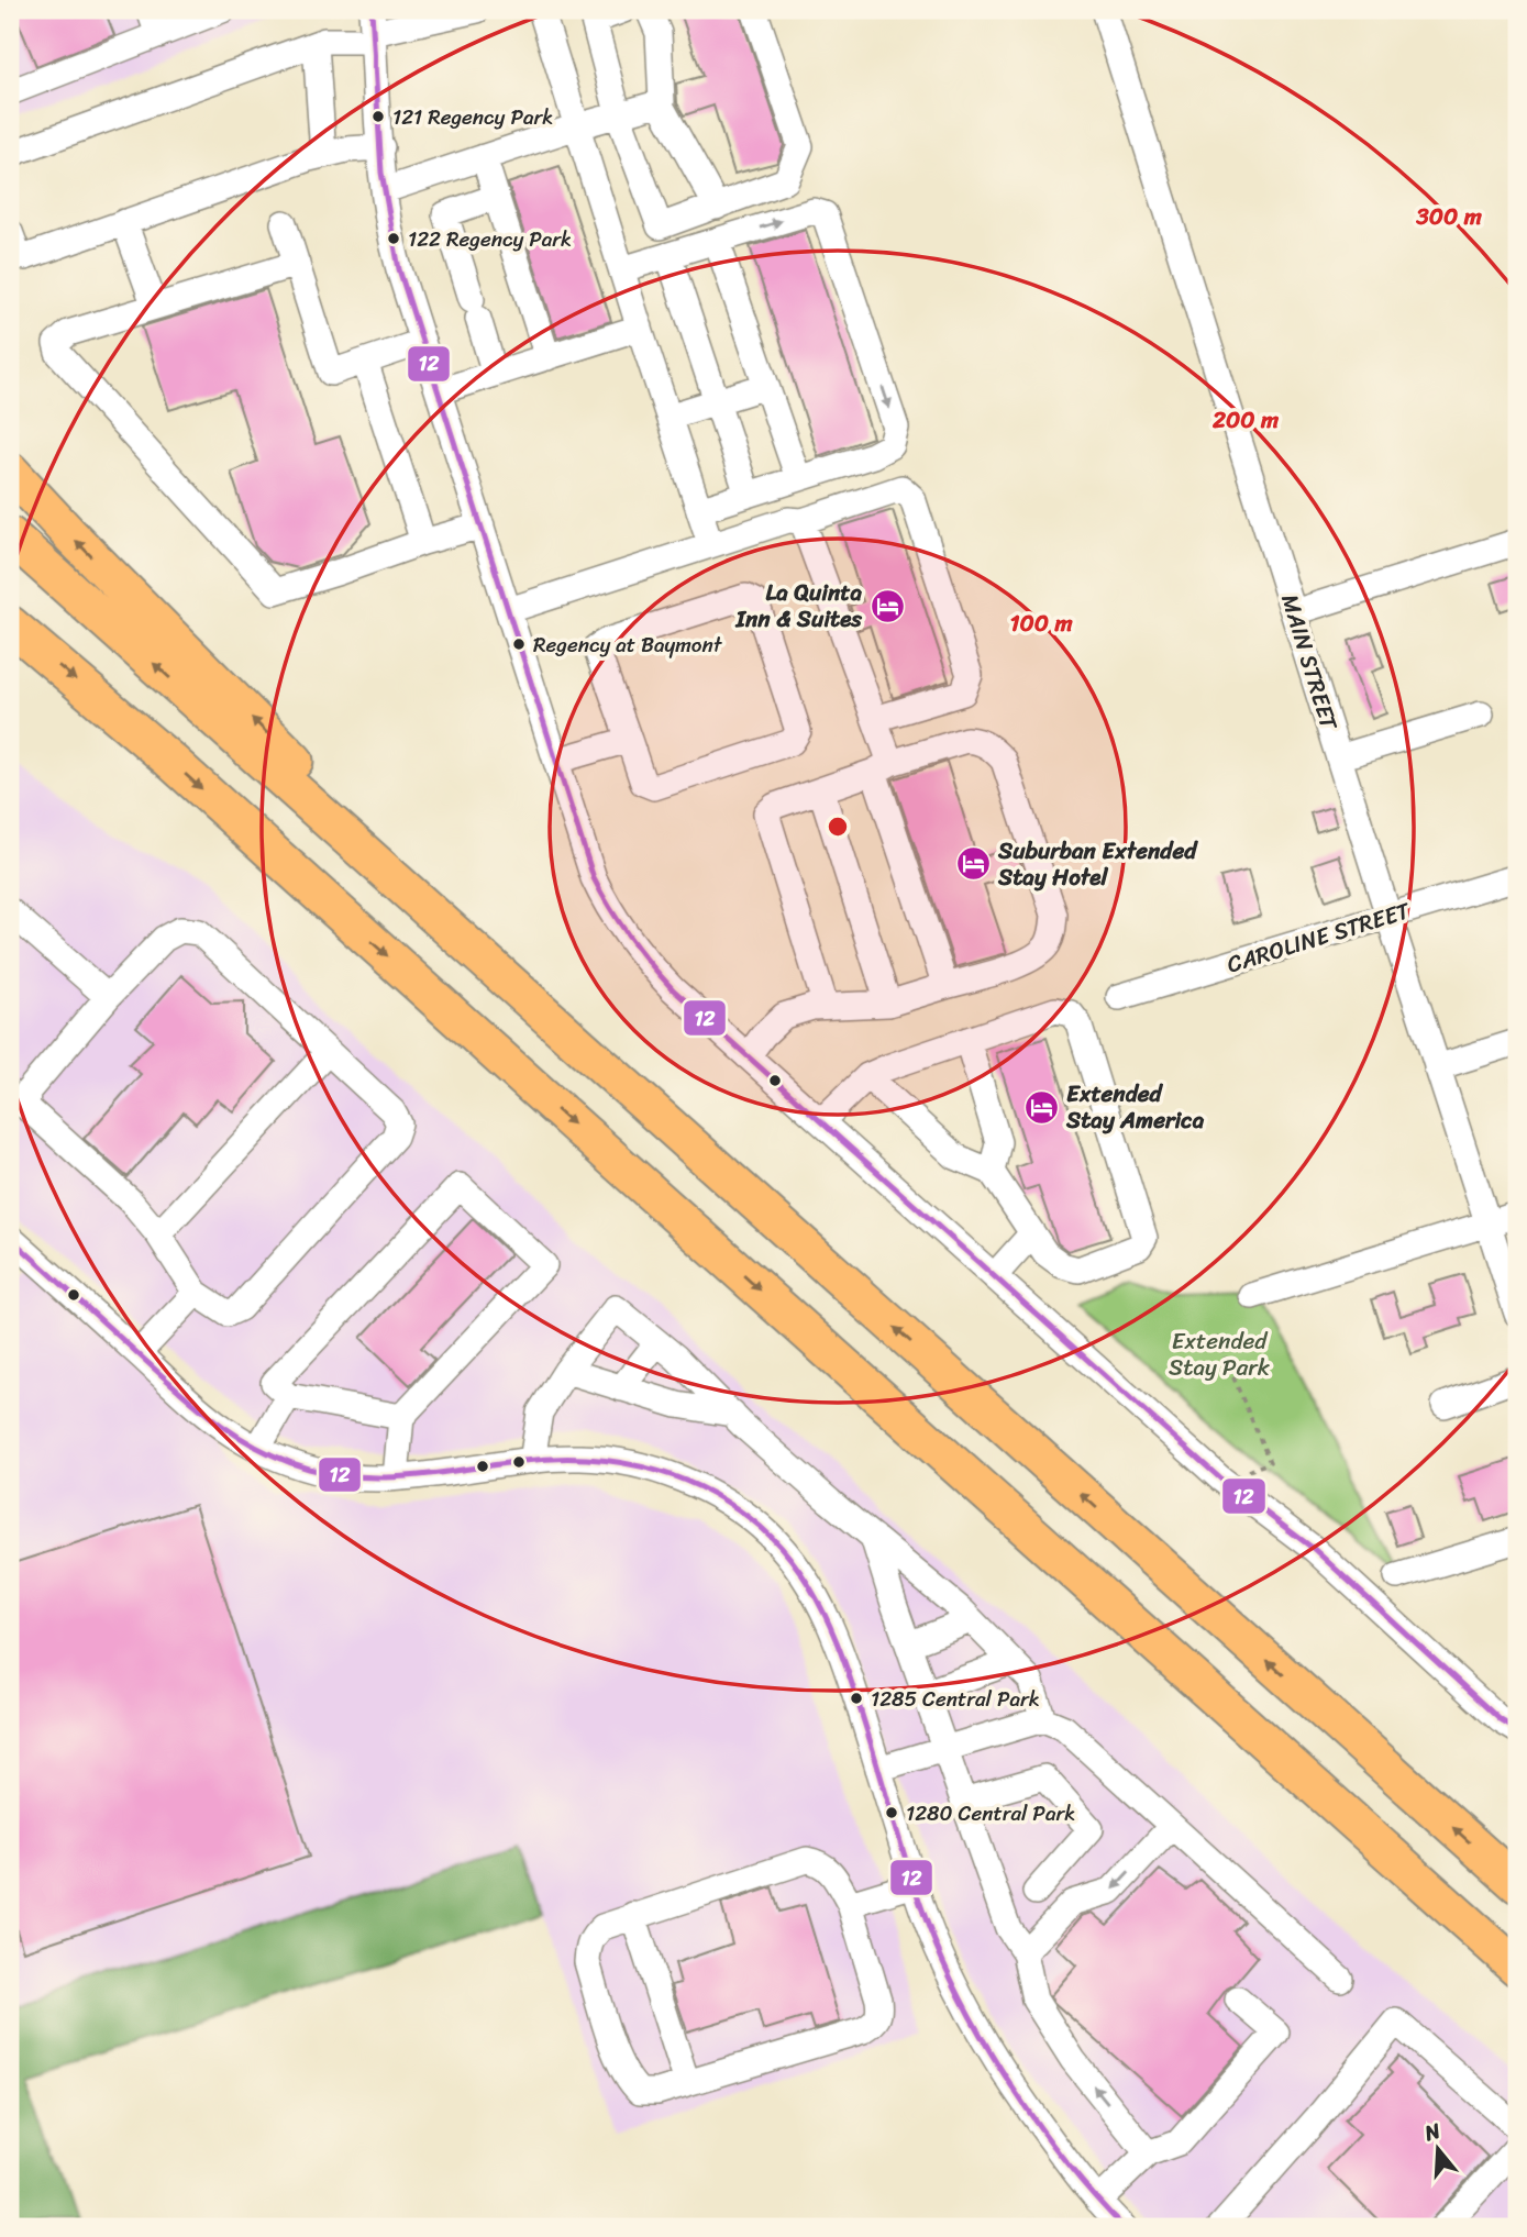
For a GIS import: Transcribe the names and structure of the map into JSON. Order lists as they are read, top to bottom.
{
  "streets": {
    "street": ["MAIN STREET", "CAROLINE STREET"]
  },
  "crossings": [
    ["MAIN STREET", "CAROLINE STREET"]
  ],
  "parks": ["Extended Stay Park"],
  "places": {
    "other": [
      "121 Regency Park",
      "122 Regency Park",
      "Regency at Baymont",
      "1285 Central Park",
      "1280 Central Park"
    ],
    "hotel": ["La Quinta Inn & Suites", "Suburban Extended Stay Hotel", "Extended Stay America"]
  },
  "lines": ["transit line 12"],
  "north": "top",
  "rings": ["300 m", "200 m", "100 m"]
}
